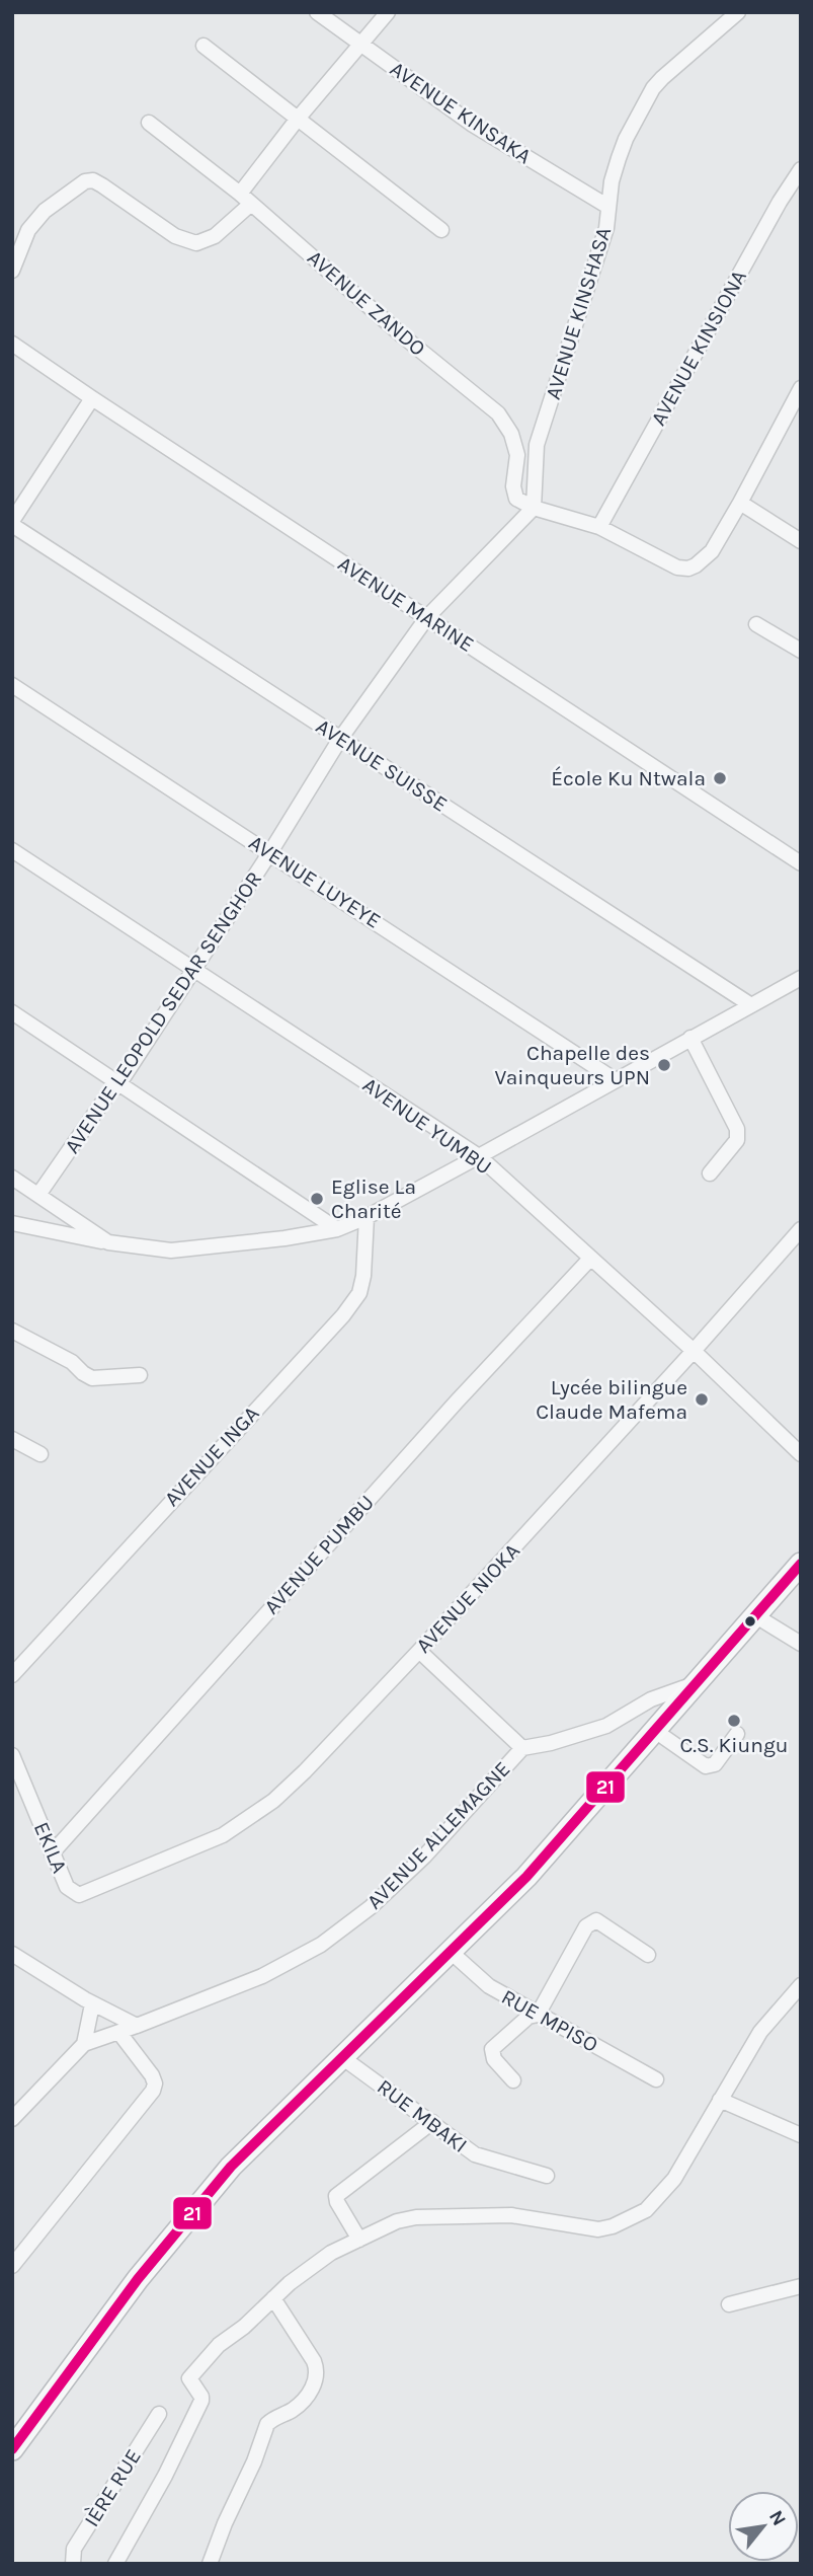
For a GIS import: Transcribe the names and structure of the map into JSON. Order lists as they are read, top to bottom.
{
  "streets": {
    "street": [
      "AVENUE KINSAKA",
      "AVENUE ZANDO",
      "AVENUE KINSHASA",
      "AVENUE KINSIONA",
      "AVENUE MARINE",
      "AVENUE SUISSE",
      "AVENUE LUYEYE",
      "AVENUE LEOPOLD SEDAR SENGHOR",
      "AVENUE YUMBU",
      "AVENUE INGA",
      "AVENUE PUMBU",
      "AVENUE NIOKA",
      "AVENUE ALLEMAGNE",
      "EKILA",
      "RUE MPISO",
      "RUE MBAKI",
      "IÈRE RUE"
    ]
  },
  "crossings": [
    ["AVENUE KINSAKA", "AVENUE KINSHASA"],
    ["AVENUE ZANDO", "AVENUE KINSHASA"],
    ["AVENUE MARINE", "AVENUE LEOPOLD SEDAR SENGHOR"],
    ["AVENUE SUISSE", "AVENUE LEOPOLD SEDAR SENGHOR"],
    ["AVENUE LUYEYE", "AVENUE LEOPOLD SEDAR SENGHOR"],
    ["AVENUE LEOPOLD SEDAR SENGHOR", "AVENUE YUMBU"],
    ["AVENUE YUMBU", "AVENUE PUMBU"],
    ["AVENUE YUMBU", "AVENUE NIOKA"],
    ["AVENUE PUMBU", "EKILA"],
    ["AVENUE NIOKA", "EKILA"]
  ],
  "places": [
    "École Ku Ntwala",
    "Chapelle des Vainqueurs UPN",
    "Eglise La Charité",
    "Lycée bilingue Claude Mafema",
    "C.S. Kiungu"
  ],
  "lines": ["transit line 21"],
  "north": "top right"
}
